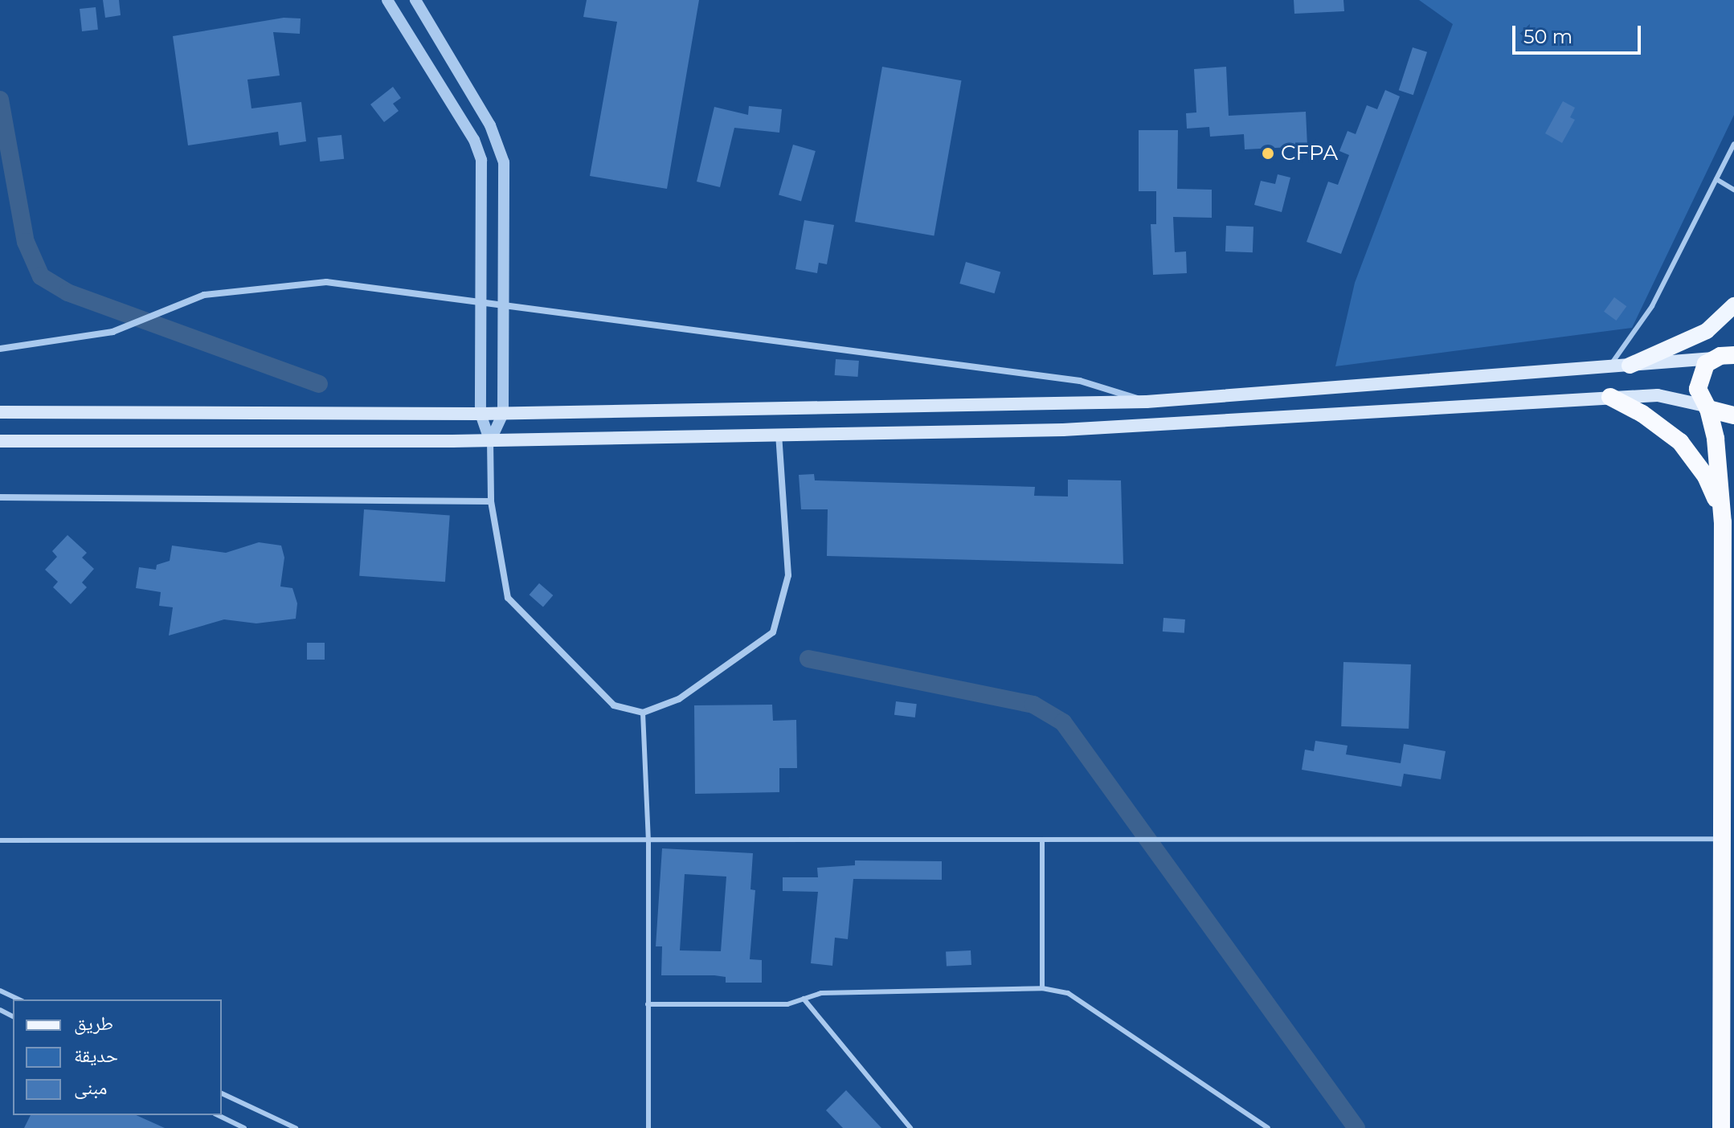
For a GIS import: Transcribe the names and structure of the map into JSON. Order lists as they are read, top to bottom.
{
  "places": ["CFPA"],
  "legend": ["طريق", "حديقة", "مبنى"],
  "scale_bar": "50 m"
}
